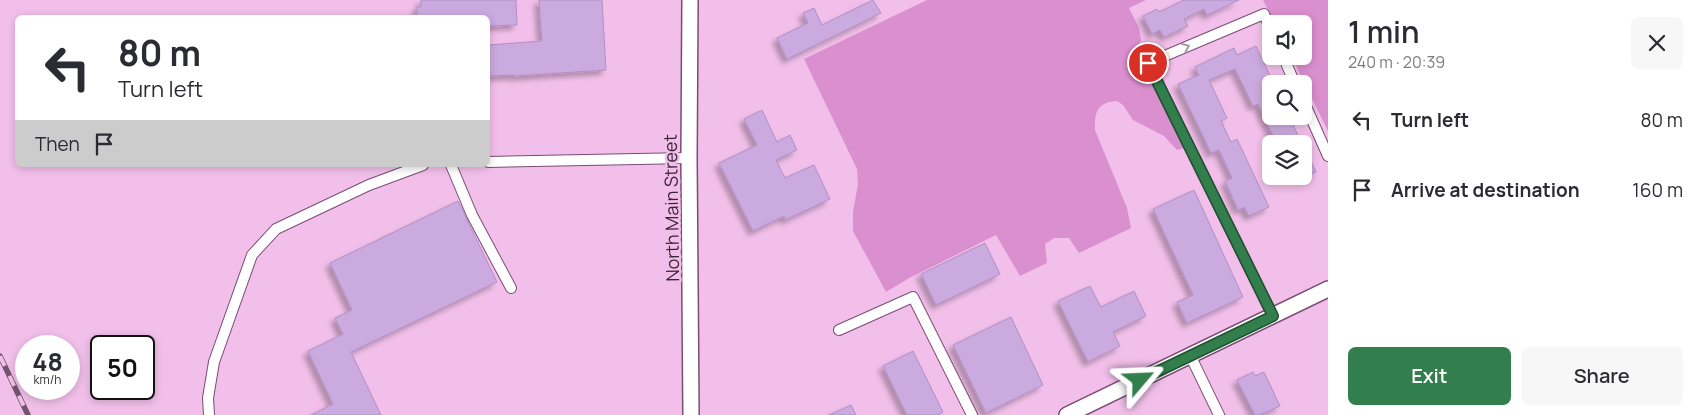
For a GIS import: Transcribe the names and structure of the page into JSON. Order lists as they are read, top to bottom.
{
  "streets": {
    "main road": ["North Main Street"]
  },
  "page": {
    "heading": ["1 min", "240 m · 20:39"],
    "turn": ["80 m", "Turn left"],
    "list": [
      {
        "name": "Turn left",
        "value": "80 m"
      },
      {
        "name": "Arrive at destination",
        "value": "160 m"
      }
    ],
    "then": "Then",
    "speed": "48 km/h",
    "limit": "50",
    "buttons": ["Exit", "Share"]
  }
}
